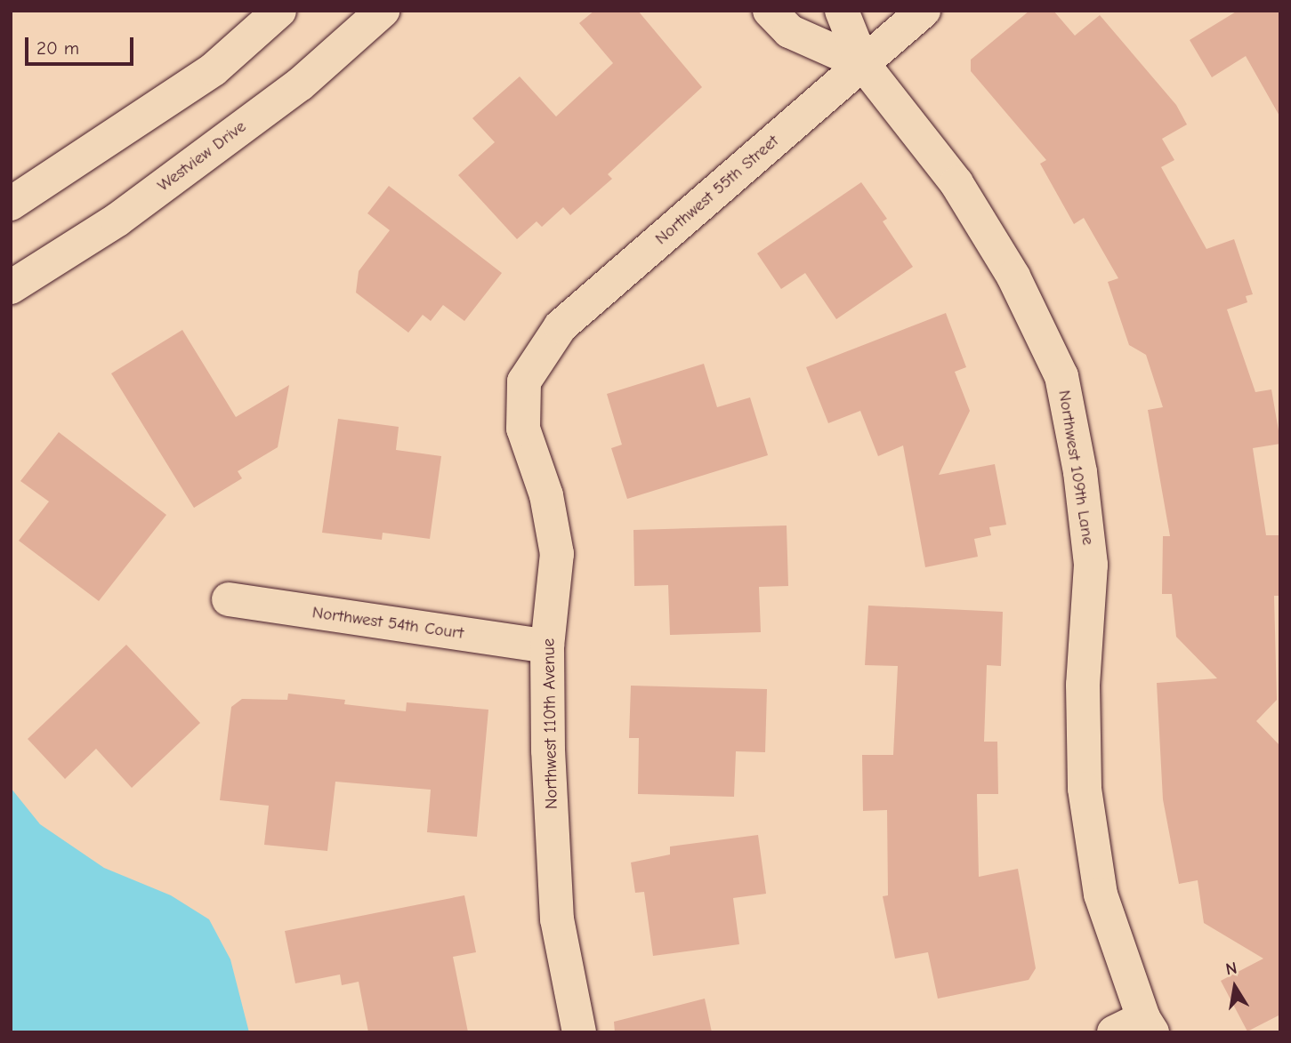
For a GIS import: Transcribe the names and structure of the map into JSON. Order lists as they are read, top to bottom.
{
  "streets": {
    "street": [
      "Westview Drive",
      "Northwest 55th Street",
      "Northwest 109th Lane",
      "Northwest 54th Court",
      "Northwest 110th Avenue"
    ]
  },
  "crossings": [
    ["Northwest 55th Street", "Northwest 109th Lane"],
    ["Northwest 55th Street", "Northwest 110th Avenue"],
    ["Northwest 54th Court", "Northwest 110th Avenue"]
  ],
  "scale_bar": "20 m",
  "north": "top"
}
